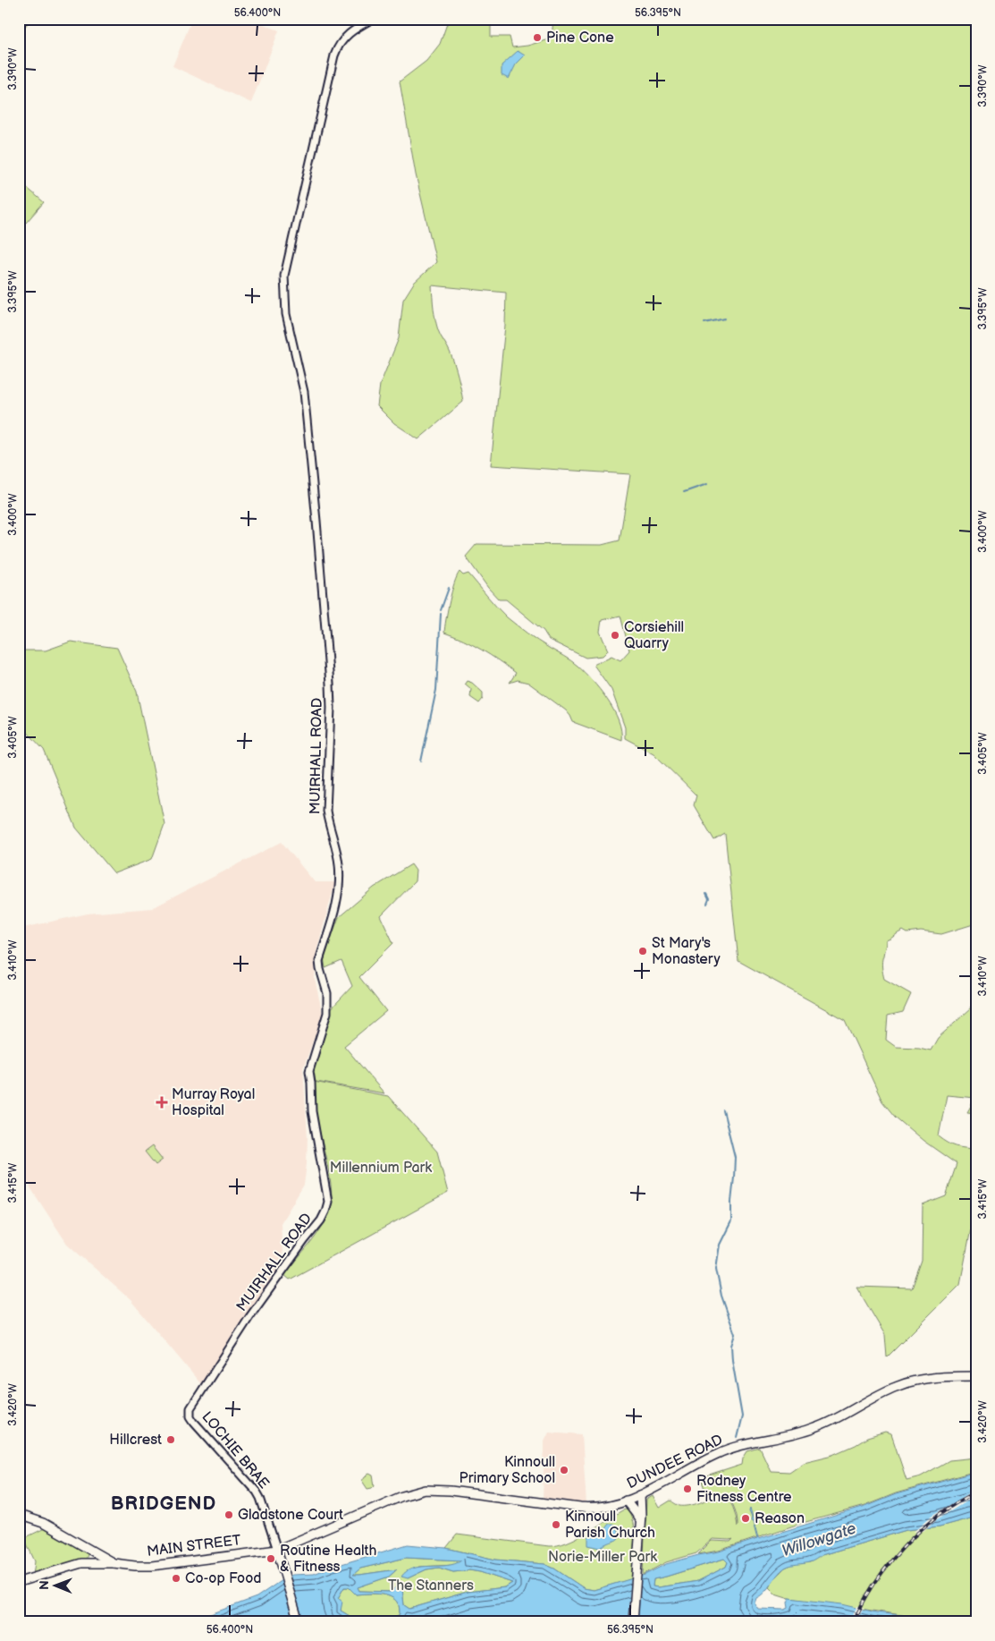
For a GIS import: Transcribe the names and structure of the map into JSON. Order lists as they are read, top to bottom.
{
  "streets": {
    "main road": ["DUNDEE ROAD", "MAIN STREET"],
    "street": ["MUIRHALL ROAD", "LOCHIE BRAE"]
  },
  "crossings": [
    ["MUIRHALL ROAD", "LOCHIE BRAE"],
    ["LOCHIE BRAE", "DUNDEE ROAD"],
    ["LOCHIE BRAE", "MAIN STREET"],
    ["DUNDEE ROAD", "MAIN STREET"]
  ],
  "districts": ["BRIDGEND"],
  "water": ["Willowgate"],
  "parks": ["Millennium Park", "Norie-Miller Park", "The Stanners"],
  "places": {
    "other": [
      "Pine Cone",
      "Corsiehill Quarry",
      "St Mary's Monastery",
      "Hillcrest",
      "Kinnoull Primary School",
      "Rodney Fitness Centre",
      "Gladstone Court",
      "Reason",
      "Kinnoull Parish Church",
      "Routine Health & Fitness",
      "Co-op Food"
    ],
    "health": ["Murray Royal Hospital"]
  },
  "north": "left",
  "coordinates": [
    "56.400°N",
    "56.395°N",
    "3.390°W",
    "3.395°W",
    "3.400°W",
    "3.405°W",
    "3.410°W",
    "3.415°W",
    "3.420°W"
  ]
}
